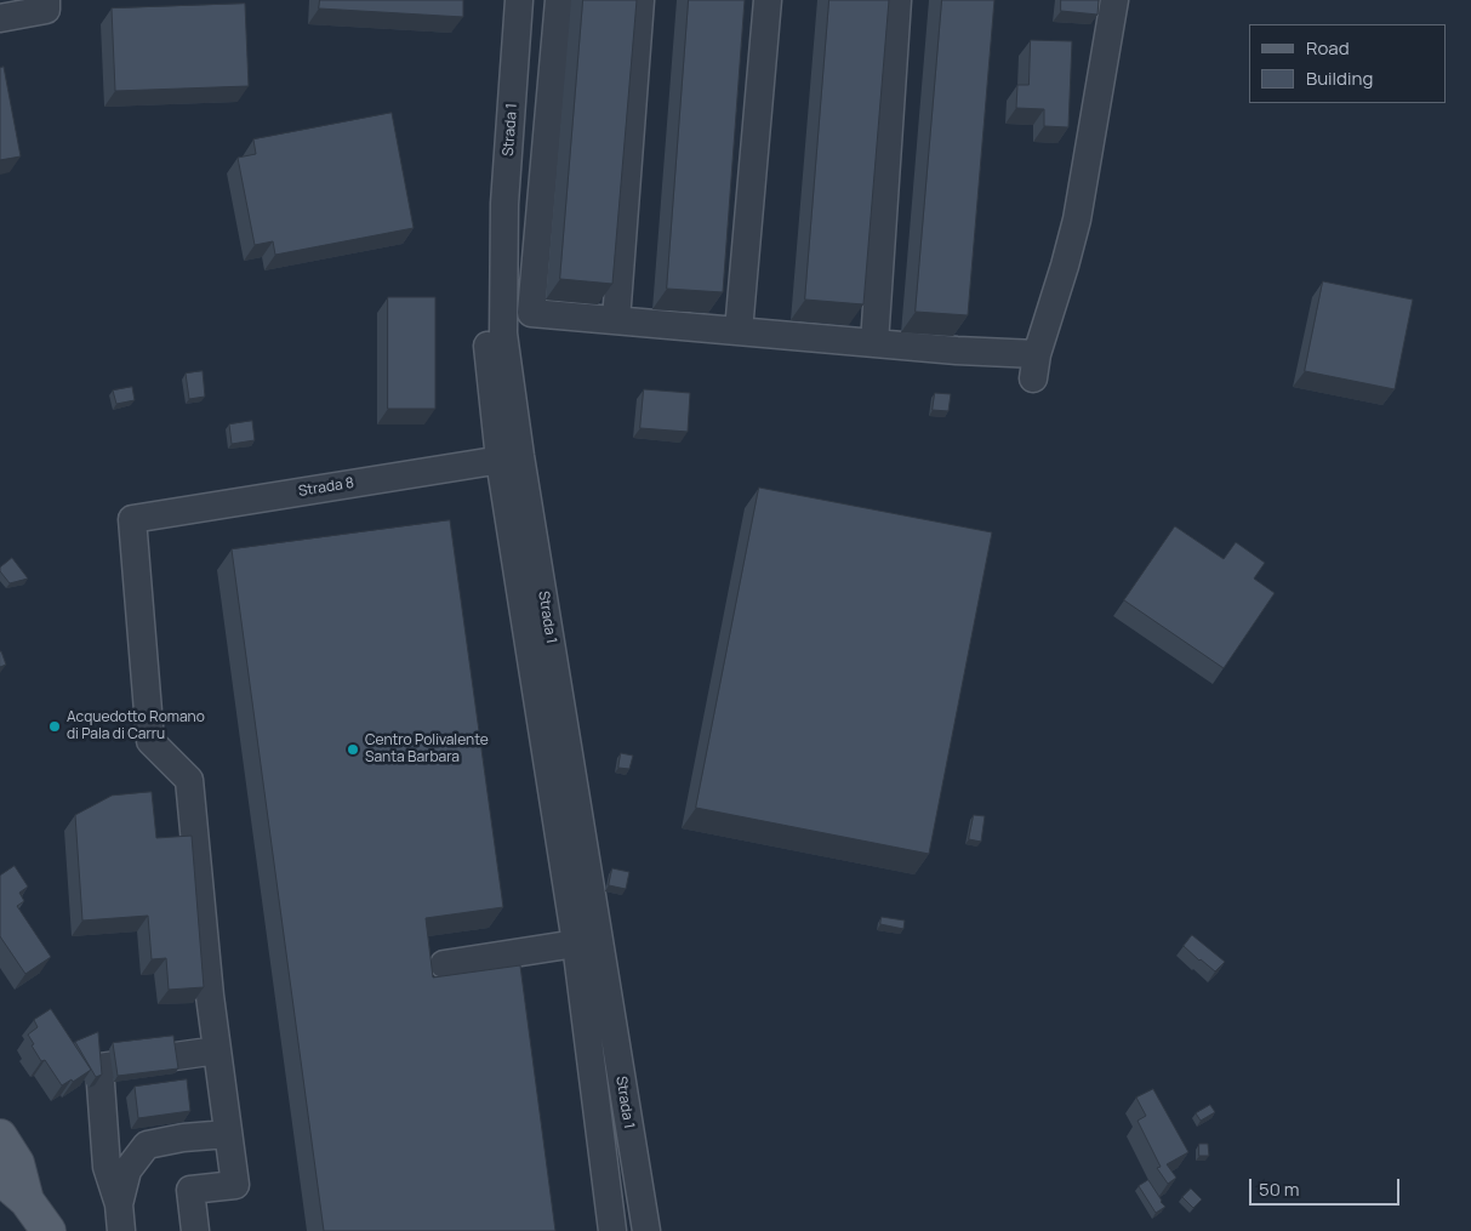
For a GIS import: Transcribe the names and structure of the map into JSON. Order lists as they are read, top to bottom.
{
  "streets": {
    "street": ["Strada 1", "Strada 8"]
  },
  "crossings": [
    ["Strada 1", "Strada 8"]
  ],
  "places": ["Acquedotto Romano di Pala di Carru", "Centro Polivalente Santa Barbara"],
  "legend": ["Road", "Building"],
  "scale_bar": "50 m"
}
